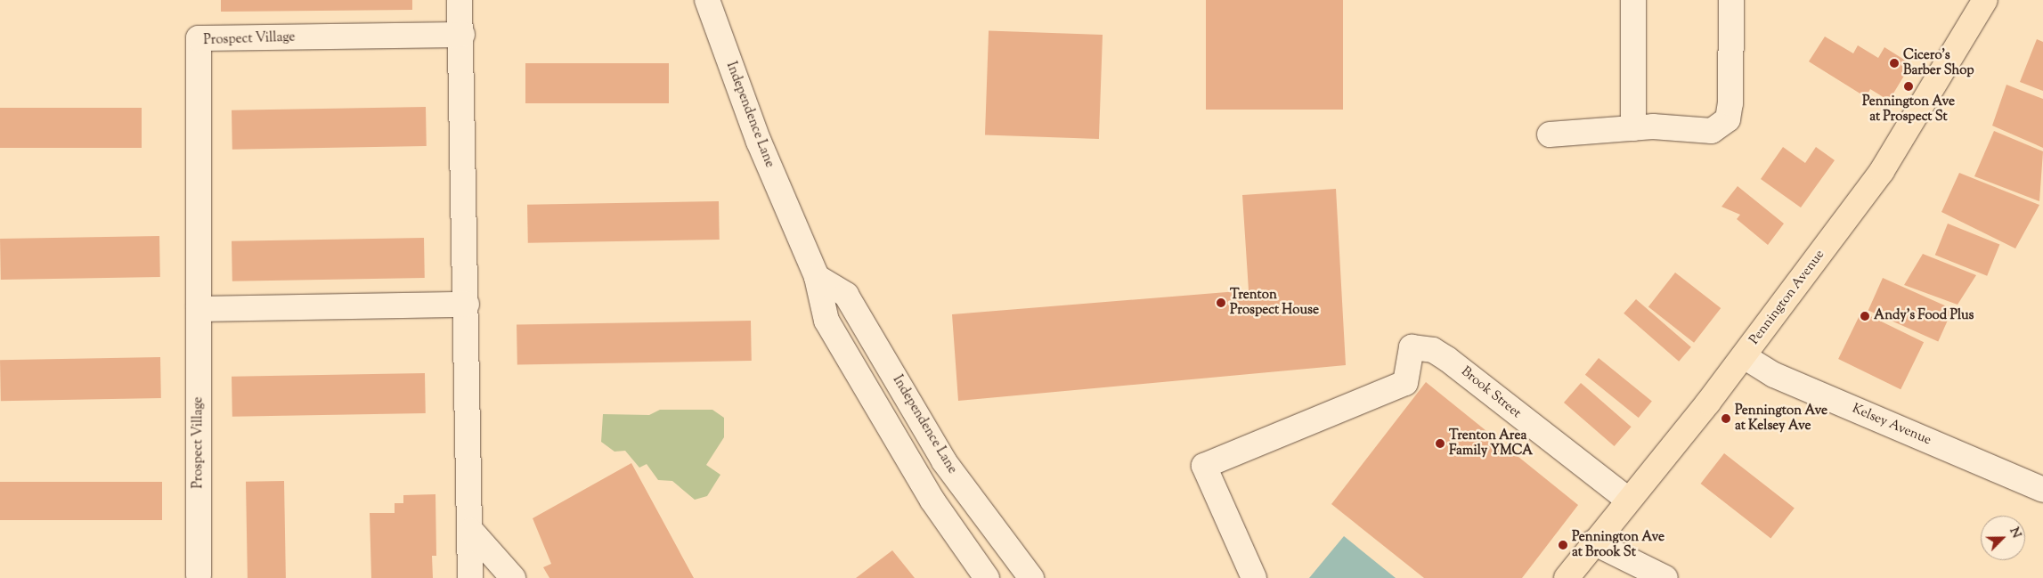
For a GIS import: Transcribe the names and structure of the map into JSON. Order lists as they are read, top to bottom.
{
  "streets": {
    "main road": ["Pennington Avenue"],
    "street": [
      "Prospect Village",
      "Independence Lane",
      "Brook Street",
      "Kelsey Avenue"
    ]
  },
  "crossings": [
    ["Pennington Avenue", "Brook Street"],
    ["Pennington Avenue", "Kelsey Avenue"]
  ],
  "places": [
    "Cicero's Barber Shop",
    "Pennington Ave at Prospect St",
    "Trenton Prospect House",
    "Andy's Food Plus",
    "Pennington Ave at Kelsey Ave",
    "Trenton Area Family YMCA",
    "Pennington Ave at Brook St"
  ],
  "north": "top right"
}
